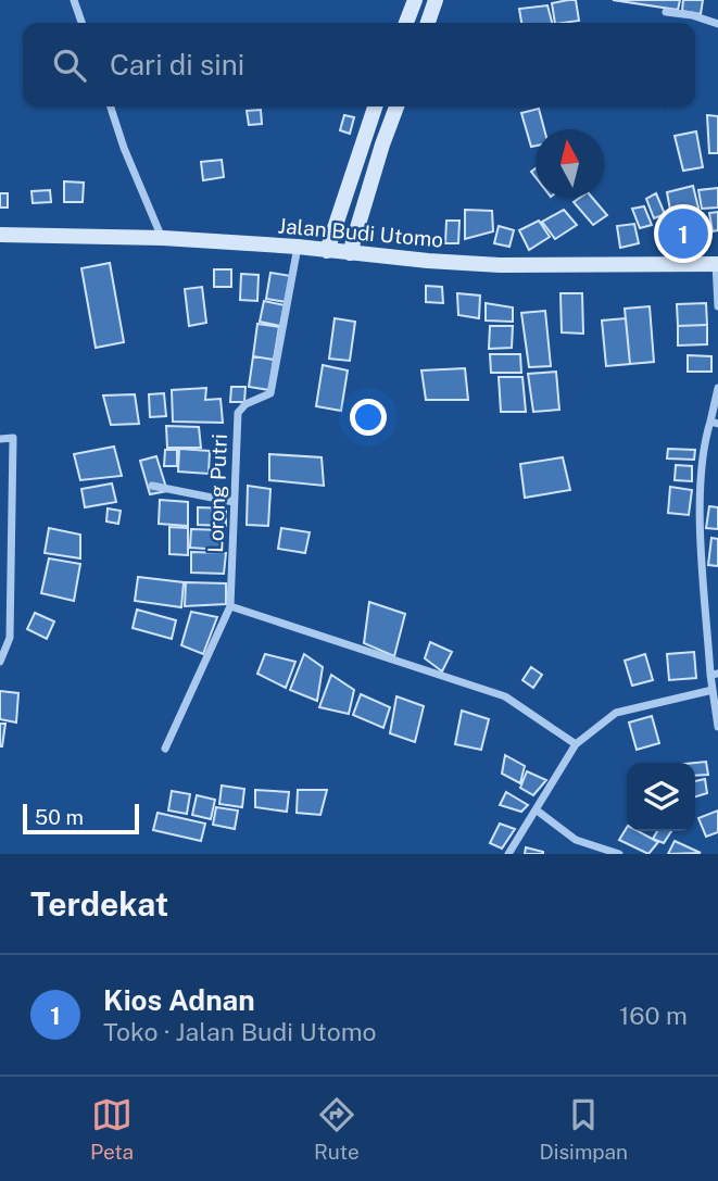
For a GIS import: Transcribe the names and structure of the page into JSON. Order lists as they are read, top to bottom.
{
  "streets": {
    "main road": ["Jalan Budi Utomo"],
    "street": ["Lorong Putri"]
  },
  "crossings": [
    ["Jalan Budi Utomo", "Lorong Putri"]
  ],
  "scale_bar": "50 m",
  "north": "top",
  "page": {
    "search": "Cari di sini",
    "pins": "1",
    "scale": "50 m",
    "heading": "Terdekat",
    "list": [
      {
        "mark": "1",
        "name": "Kios Adnan",
        "note": "Toko · Jalan Budi Utomo",
        "value": "160 m"
      }
    ],
    "nav": ["Peta", "Rute", "Disimpan"]
  }
}
